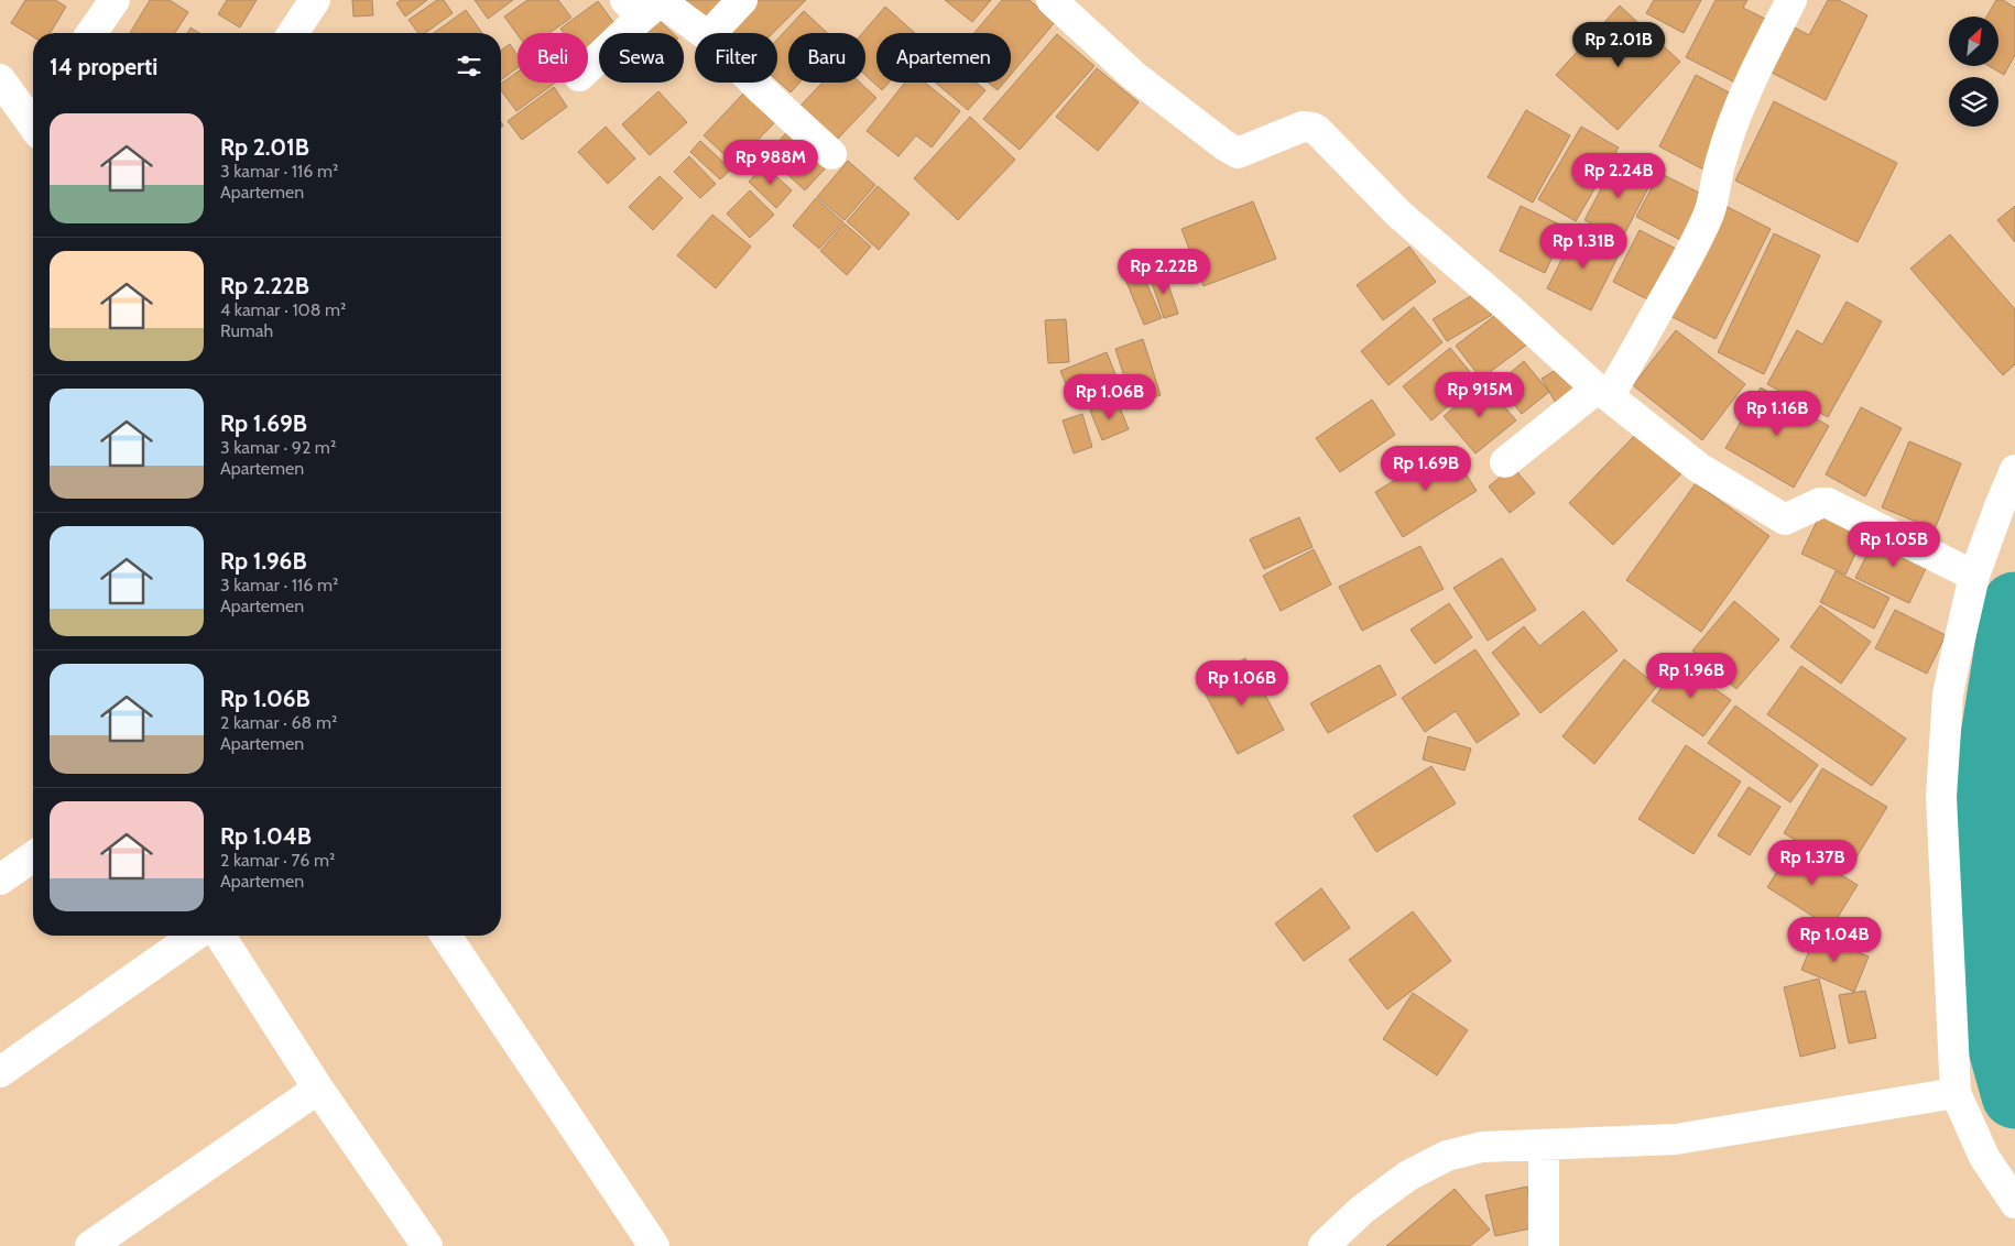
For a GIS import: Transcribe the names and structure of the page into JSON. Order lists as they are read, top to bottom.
{
  "north": "top right",
  "page": {
    "price": [
      "Rp 2.01B",
      "Rp 988M",
      "Rp 2.24B",
      "Rp 1.31B",
      "Rp 2.22B",
      "Rp 915M",
      "Rp 1.06B",
      "Rp 1.16B",
      "Rp 1.69B",
      "Rp 1.05B",
      "Rp 1.96B",
      "Rp 1.06B",
      "Rp 1.37B",
      "Rp 1.04B"
    ],
    "chip": [
      "Beli",
      "Sewa",
      "Filter",
      "Baru",
      "Apartemen"
    ],
    "heading": "14 properti",
    "list": [
      {
        "name": "Rp 2.01B",
        "note": "3 kamar · 116 m² · Apartemen"
      },
      {
        "name": "Rp 2.22B",
        "note": "4 kamar · 108 m² · Rumah"
      },
      {
        "name": "Rp 1.69B",
        "note": "3 kamar · 92 m² · Apartemen"
      },
      {
        "name": "Rp 1.96B",
        "note": "3 kamar · 116 m² · Apartemen"
      },
      {
        "name": "Rp 1.06B",
        "note": "2 kamar · 68 m² · Apartemen"
      },
      {
        "name": "Rp 1.04B",
        "note": "2 kamar · 76 m² · Apartemen"
      }
    ]
  }
}
